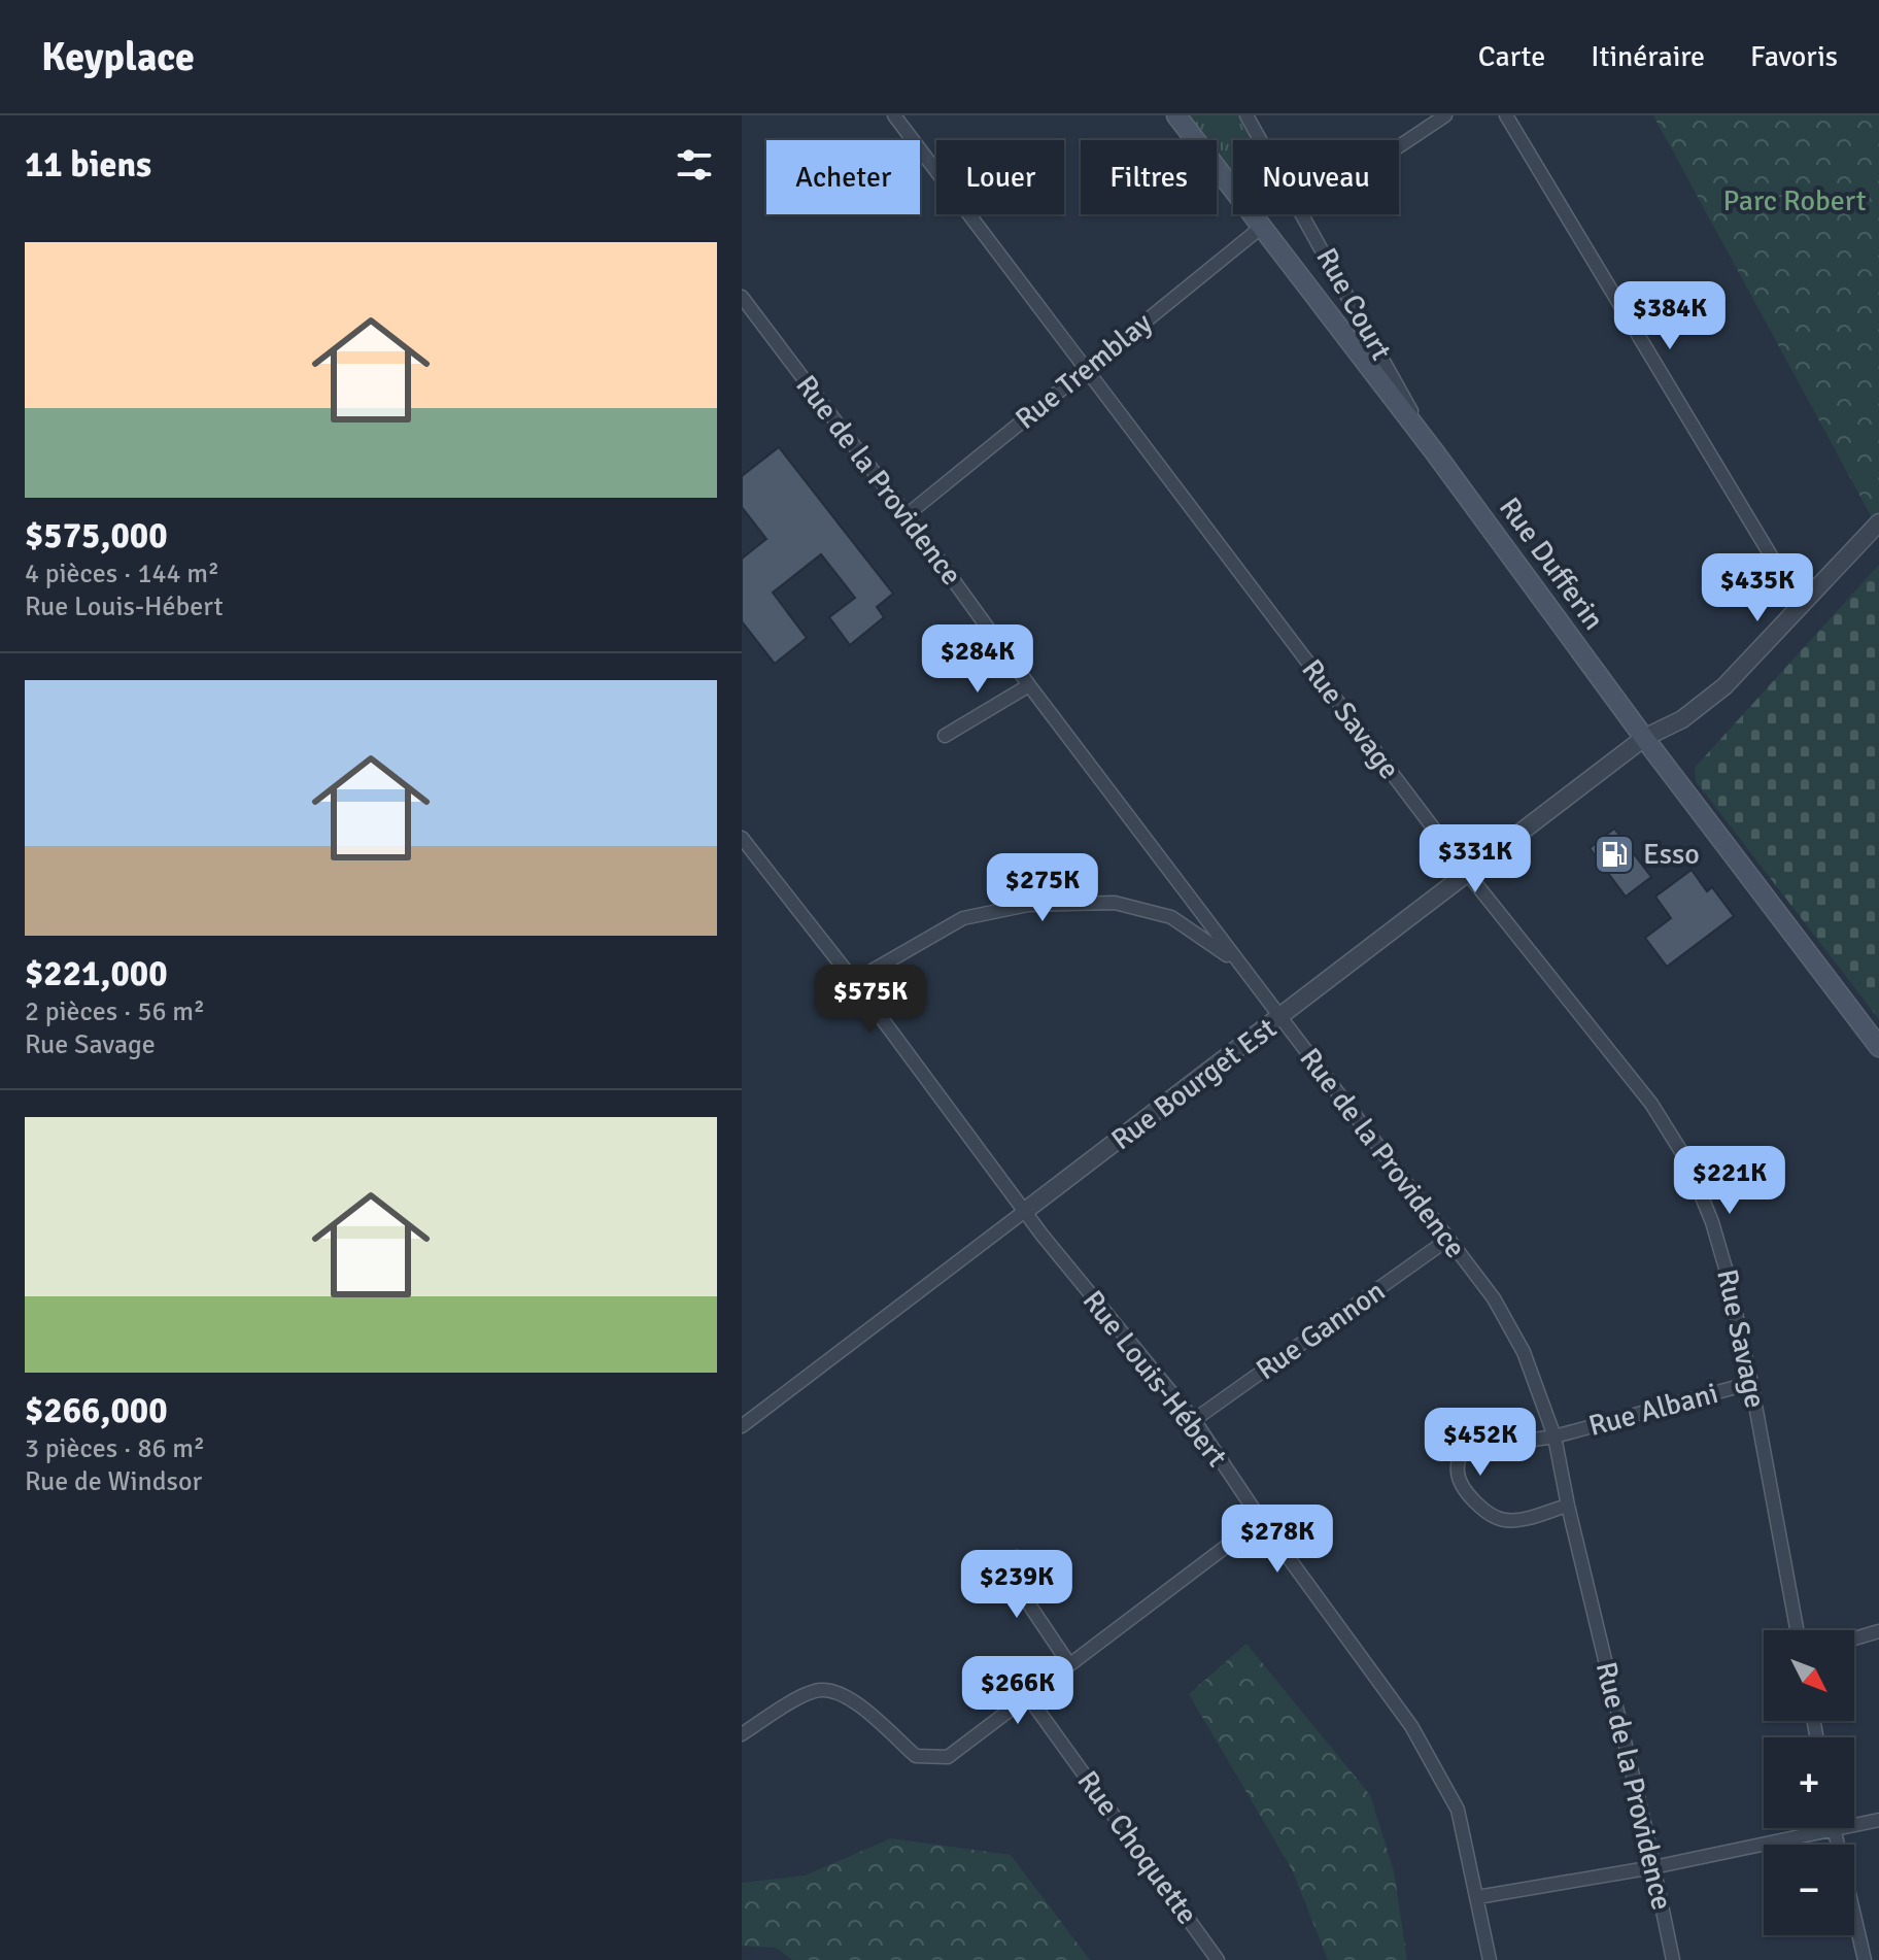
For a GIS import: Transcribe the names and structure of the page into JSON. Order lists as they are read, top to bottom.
{
  "streets": {
    "main road": ["Rue Dufferin"],
    "street": [
      "Rue Court",
      "Rue Tremblay",
      "Rue de la Providence",
      "Rue Savage",
      "Rue Bourget Est",
      "Rue Gannon",
      "Rue Louis-Hébert",
      "Rue Albani",
      "Rue Choquette"
    ]
  },
  "crossings": [
    ["Rue Court", "Rue Dufferin"],
    ["Rue Tremblay", "Rue de la Providence"],
    ["Rue Tremblay", "Rue Dufferin"],
    ["Rue Tremblay", "Rue Savage"],
    ["Rue de la Providence", "Rue Bourget Est"],
    ["Rue de la Providence", "Rue Gannon"],
    ["Rue de la Providence", "Rue Albani"],
    ["Rue Dufferin", "Rue Bourget Est"],
    ["Rue Savage", "Rue Bourget Est"],
    ["Rue Savage", "Rue Albani"],
    ["Rue Bourget Est", "Rue Louis-Hébert"],
    ["Rue Gannon", "Rue Louis-Hébert"]
  ],
  "parks": ["Parc Robert"],
  "places": {
    "fuel station": ["Esso"]
  },
  "north": "bottom right",
  "page": {
    "header": "Keyplace",
    "nav": ["Carte", "Itinéraire", "Favoris"],
    "heading": "11 biens",
    "chip": [
      "Acheter",
      "Louer",
      "Filtres",
      "Nouveau"
    ],
    "list": [
      {
        "name": "$575,000",
        "note": "4 pièces · 144 m² · Rue Louis-Hébert"
      },
      {
        "name": "$221,000",
        "note": "2 pièces · 56 m² · Rue Savage"
      },
      {
        "name": "$266,000",
        "note": "3 pièces · 86 m² · Rue de Windsor"
      }
    ],
    "price": [
      "$384K",
      "$435K",
      "$284K",
      "$331K",
      "$275K",
      "$575K",
      "$221K",
      "$452K",
      "$278K",
      "$239K",
      "$266K"
    ],
    "map_buttons": ["+", "−"]
  }
}
